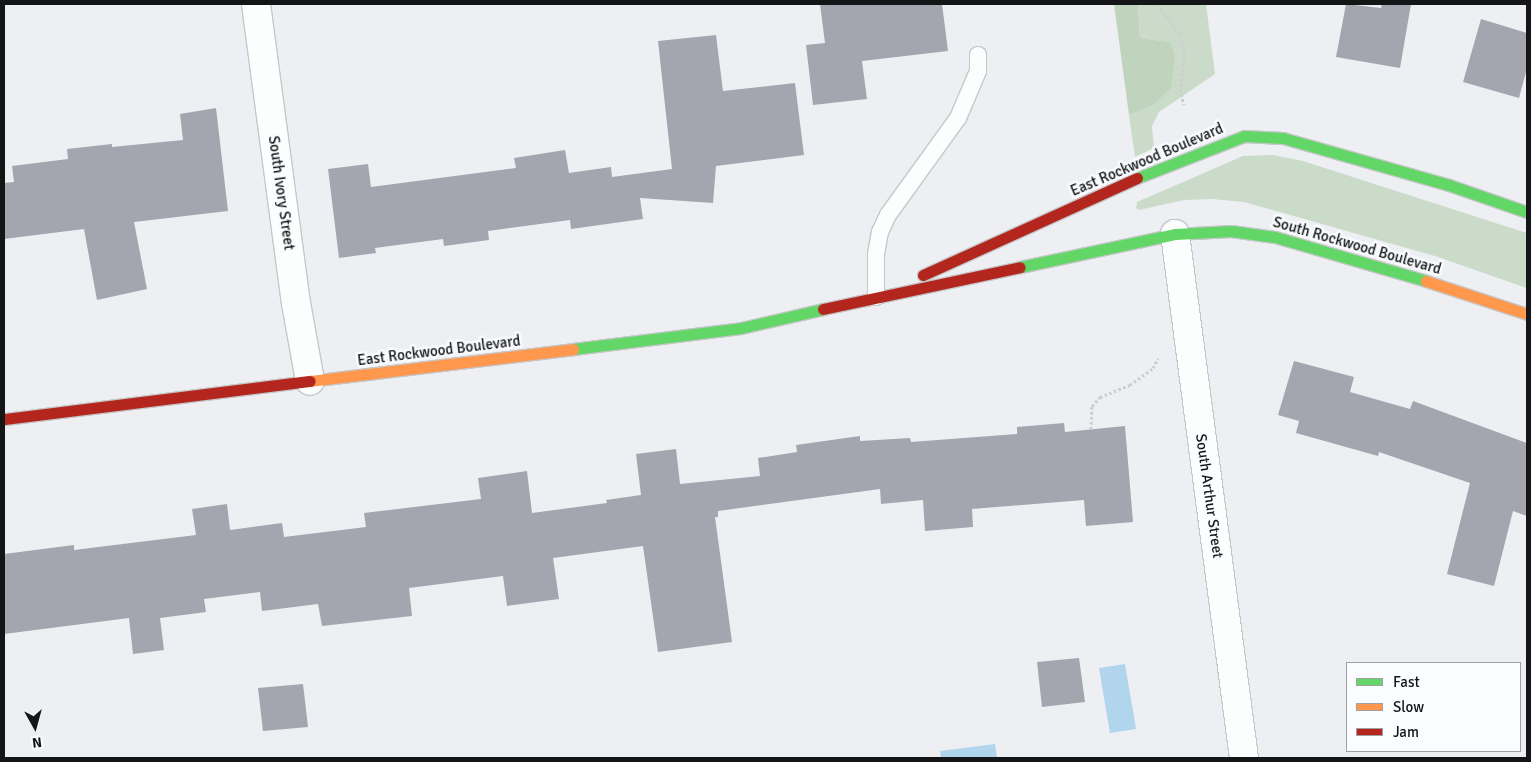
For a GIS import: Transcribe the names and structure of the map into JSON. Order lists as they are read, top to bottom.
{
  "streets": {
    "street": [
      "East Rockwood Boulevard",
      "South Ivory Street",
      "South Rockwood Boulevard",
      "South Arthur Street"
    ]
  },
  "crossings": [
    ["East Rockwood Boulevard", "South Ivory Street"],
    ["East Rockwood Boulevard", "South Rockwood Boulevard"],
    ["East Rockwood Boulevard", "South Arthur Street"],
    ["South Rockwood Boulevard", "South Arthur Street"]
  ],
  "legend": ["Fast", "Slow", "Jam"],
  "north": "bottom"
}
